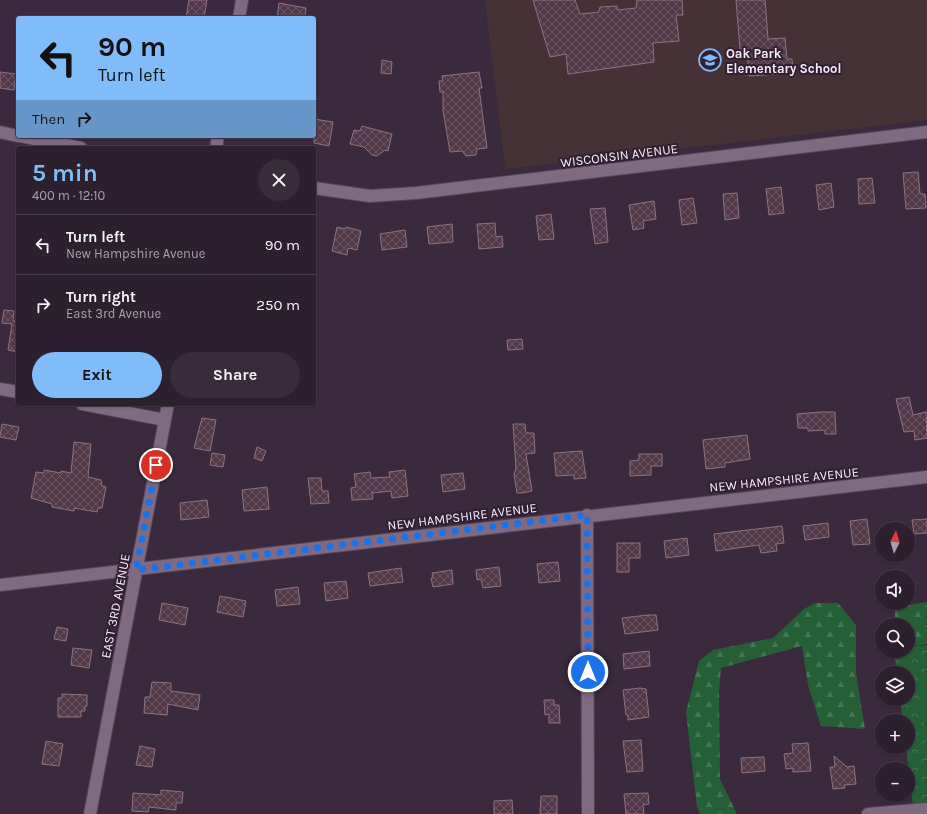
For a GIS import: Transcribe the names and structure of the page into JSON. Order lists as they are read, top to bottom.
{
  "streets": {
    "street": ["WISCONSIN AVENUE", "NEW HAMPSHIRE AVENUE", "EAST 3RD AVENUE"]
  },
  "crossings": [
    ["NEW HAMPSHIRE AVENUE", "EAST 3RD AVENUE"]
  ],
  "places": {
    "school or university": ["Oak Park Elementary School"]
  },
  "north": "top",
  "page": {
    "turn": ["90 m", "Turn left"],
    "then": "Then",
    "heading": ["5 min", "400 m · 12:10"],
    "list": [
      {
        "name": "Turn left",
        "note": "New Hampshire Avenue",
        "value": "90 m"
      },
      {
        "name": "Turn right",
        "note": "East 3rd Avenue",
        "value": "250 m"
      }
    ],
    "buttons": ["Exit", "Share"],
    "map_buttons": ["+", "−"]
  }
}
